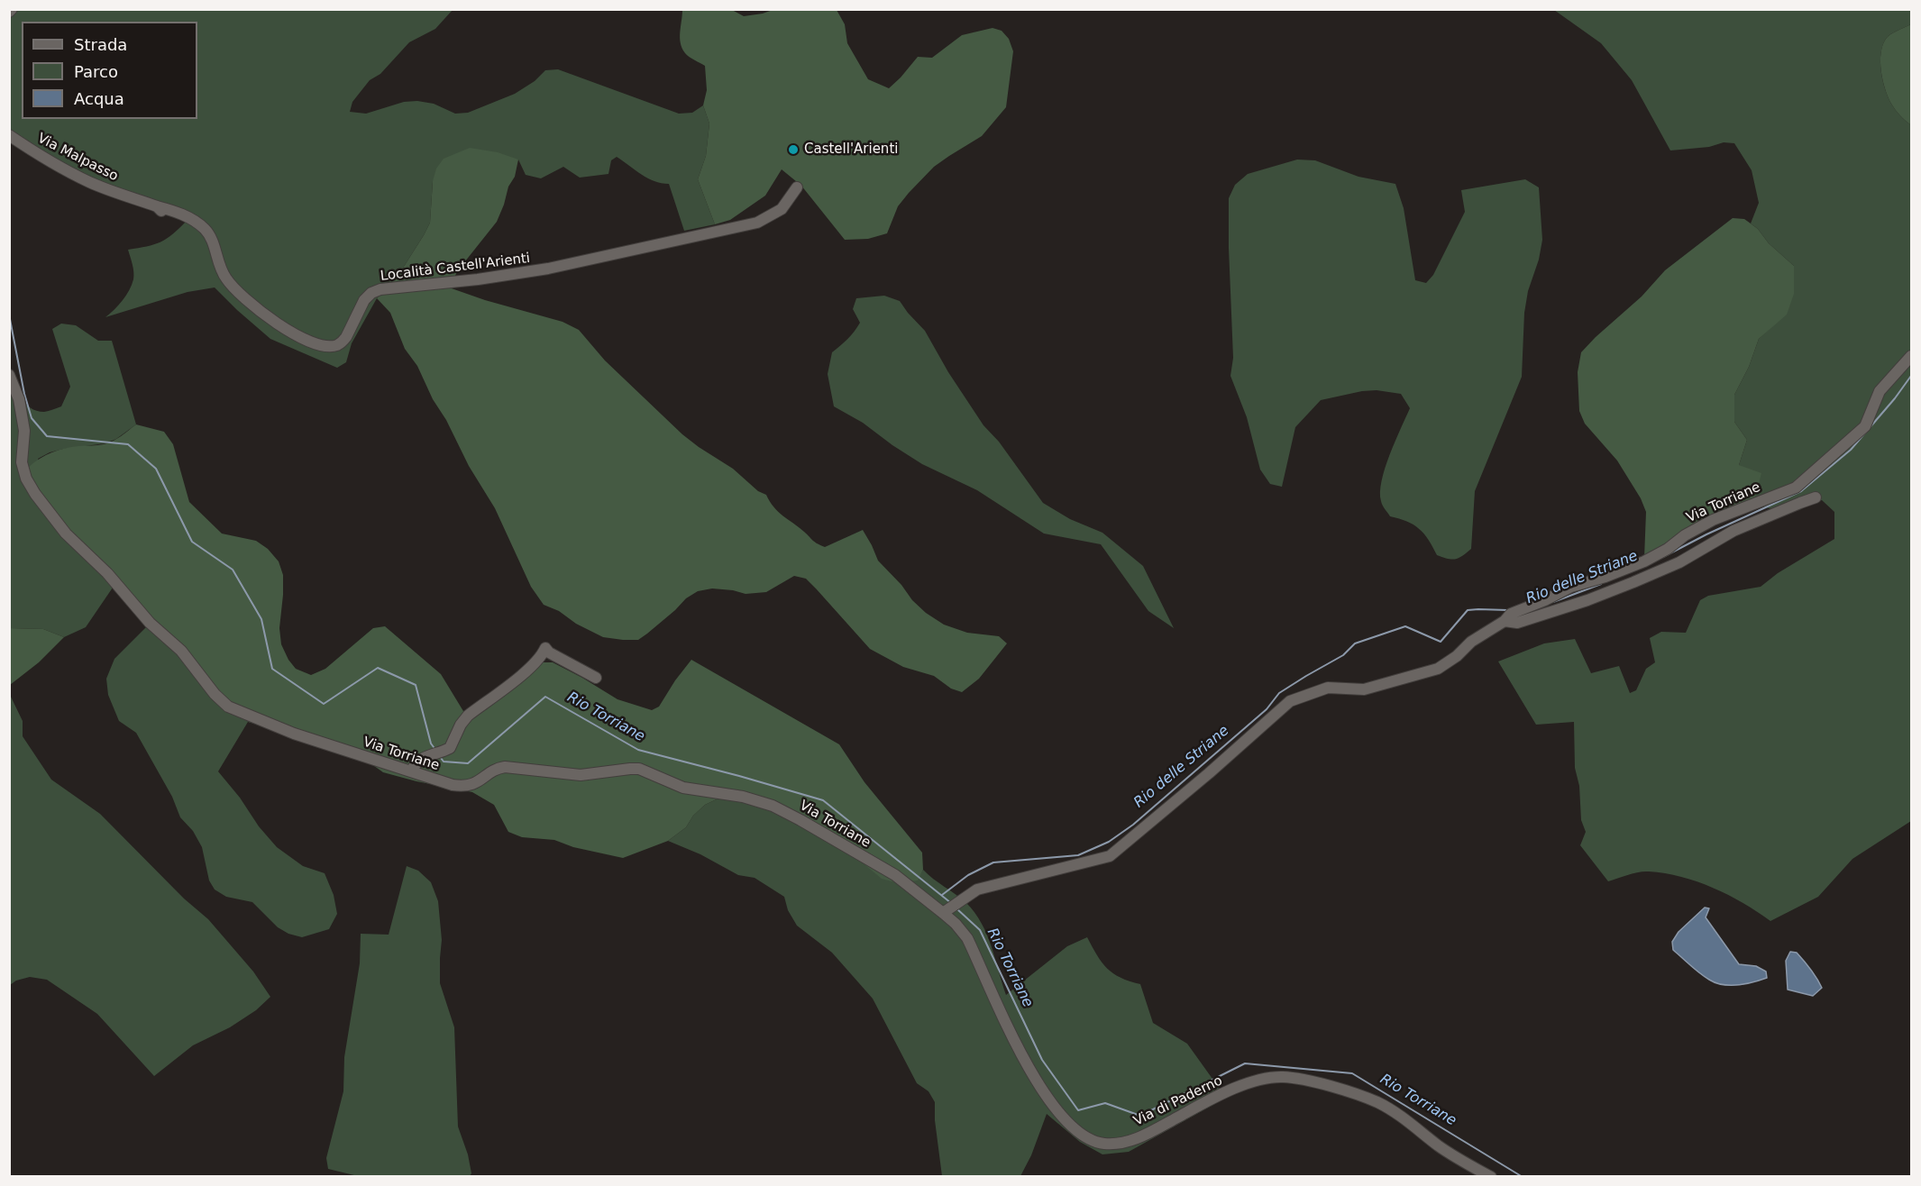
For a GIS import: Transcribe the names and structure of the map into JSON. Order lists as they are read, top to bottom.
{
  "streets": {
    "street": [
      "Via Malpasso",
      "Località Castell'Arienti",
      "Via Torriane",
      "Via di Paderno"
    ]
  },
  "crossings": [
    ["Via Malpasso", "Località Castell'Arienti"],
    ["Via Torriane", "Via di Paderno"]
  ],
  "water": ["Rio delle Striane", "Rio Torriane"],
  "places": ["Castell'Arienti"],
  "legend": ["Strada", "Parco", "Acqua"]
}
